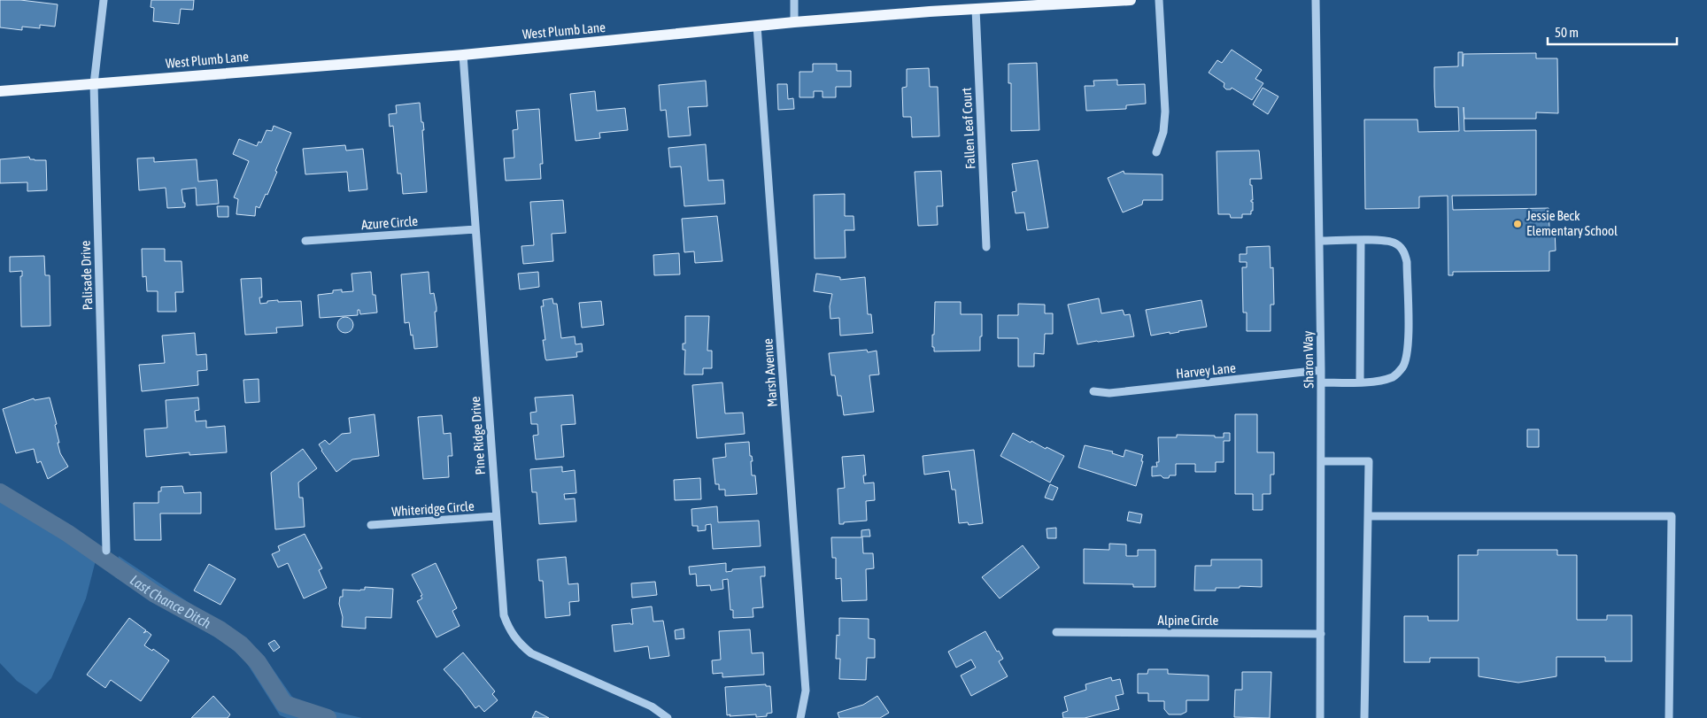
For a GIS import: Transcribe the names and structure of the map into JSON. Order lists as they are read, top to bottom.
{
  "streets": {
    "main road": ["West Plumb Lane"],
    "street": [
      "Fallen Leaf Court",
      "Azure Circle",
      "Palisade Drive",
      "Sharon Way",
      "Harvey Lane",
      "Marsh Avenue",
      "Pine Ridge Drive",
      "Whiteridge Circle",
      "Alpine Circle"
    ]
  },
  "crossings": [
    ["West Plumb Lane", "Fallen Leaf Court"],
    ["West Plumb Lane", "Palisade Drive"],
    ["West Plumb Lane", "Marsh Avenue"],
    ["West Plumb Lane", "Pine Ridge Drive"],
    ["Azure Circle", "Pine Ridge Drive"],
    ["Sharon Way", "Harvey Lane"],
    ["Sharon Way", "Alpine Circle"],
    ["Pine Ridge Drive", "Whiteridge Circle"]
  ],
  "water": ["Last Chance Ditch"],
  "places": ["Jessie Beck Elementary School"],
  "scale_bar": "50 m"
}
